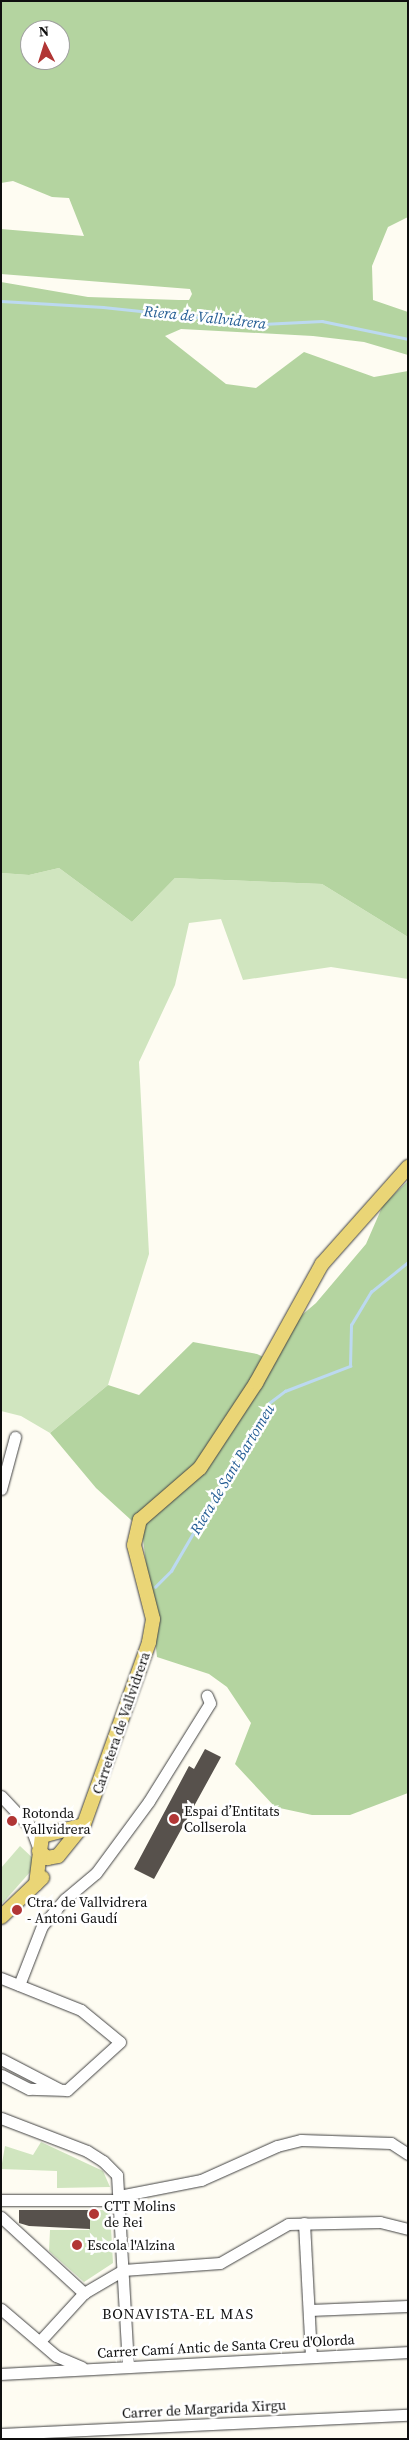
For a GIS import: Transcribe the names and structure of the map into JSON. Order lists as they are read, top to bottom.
{
  "streets": {
    "main road": ["Carretera de Vallvidrera"],
    "street": ["Carrer Camí Antic de Santa Creu d'Olorda", "Carrer de Margarida Xirgu"]
  },
  "districts": ["BONAVISTA-EL MAS"],
  "water": ["Riera de Vallvidrera", "Riera de Sant Bartomeu"],
  "places": [
    "Espai d’Entitats Collserola",
    "Rotonda Vallvidrera",
    "Ctra. de Vallvidrera - Antoni Gaudí",
    "CTT Molins de Rei",
    "Escola l'Alzina"
  ],
  "north": "top"
}
